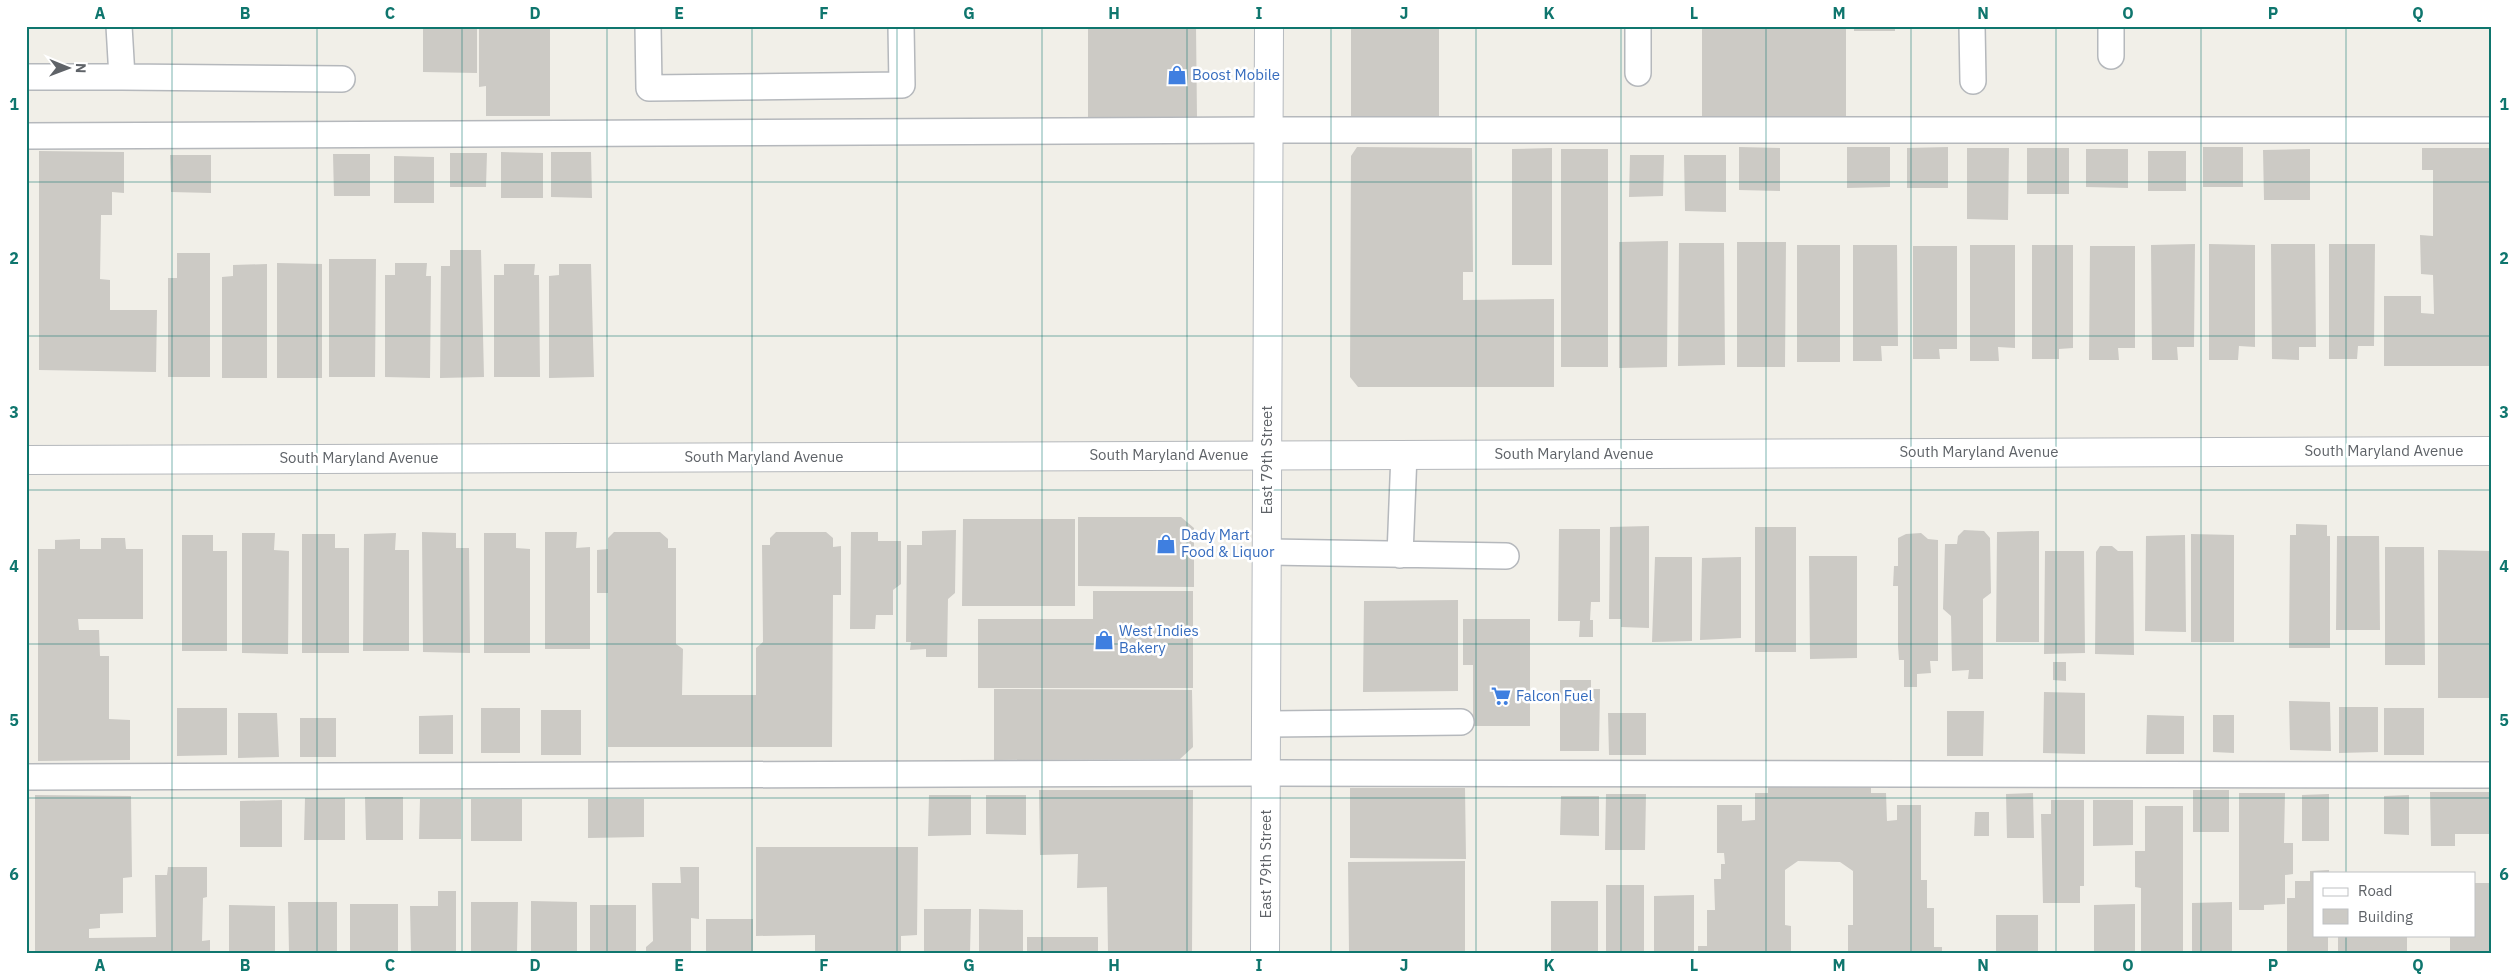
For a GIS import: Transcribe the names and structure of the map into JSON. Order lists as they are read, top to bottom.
{
  "streets": {
    "street": ["South Maryland Avenue", "East 79th Street"]
  },
  "crossings": [
    ["South Maryland Avenue", "East 79th Street"]
  ],
  "places": {
    "shop": ["Boost Mobile", "Dady Mart Food & Liquor", "West Indies Bakery"],
    "supermarket": ["Falcon Fuel"]
  },
  "legend": ["Road", "Building"],
  "north": "right",
  "grid": {
    "columns": [
      "A",
      "B",
      "C",
      "D",
      "E",
      "F",
      "G",
      "H",
      "I",
      "J",
      "K",
      "L",
      "M",
      "N",
      "O",
      "P",
      "Q"
    ],
    "rows": [
      "1",
      "2",
      "3",
      "4",
      "5",
      "6"
    ]
  }
}
